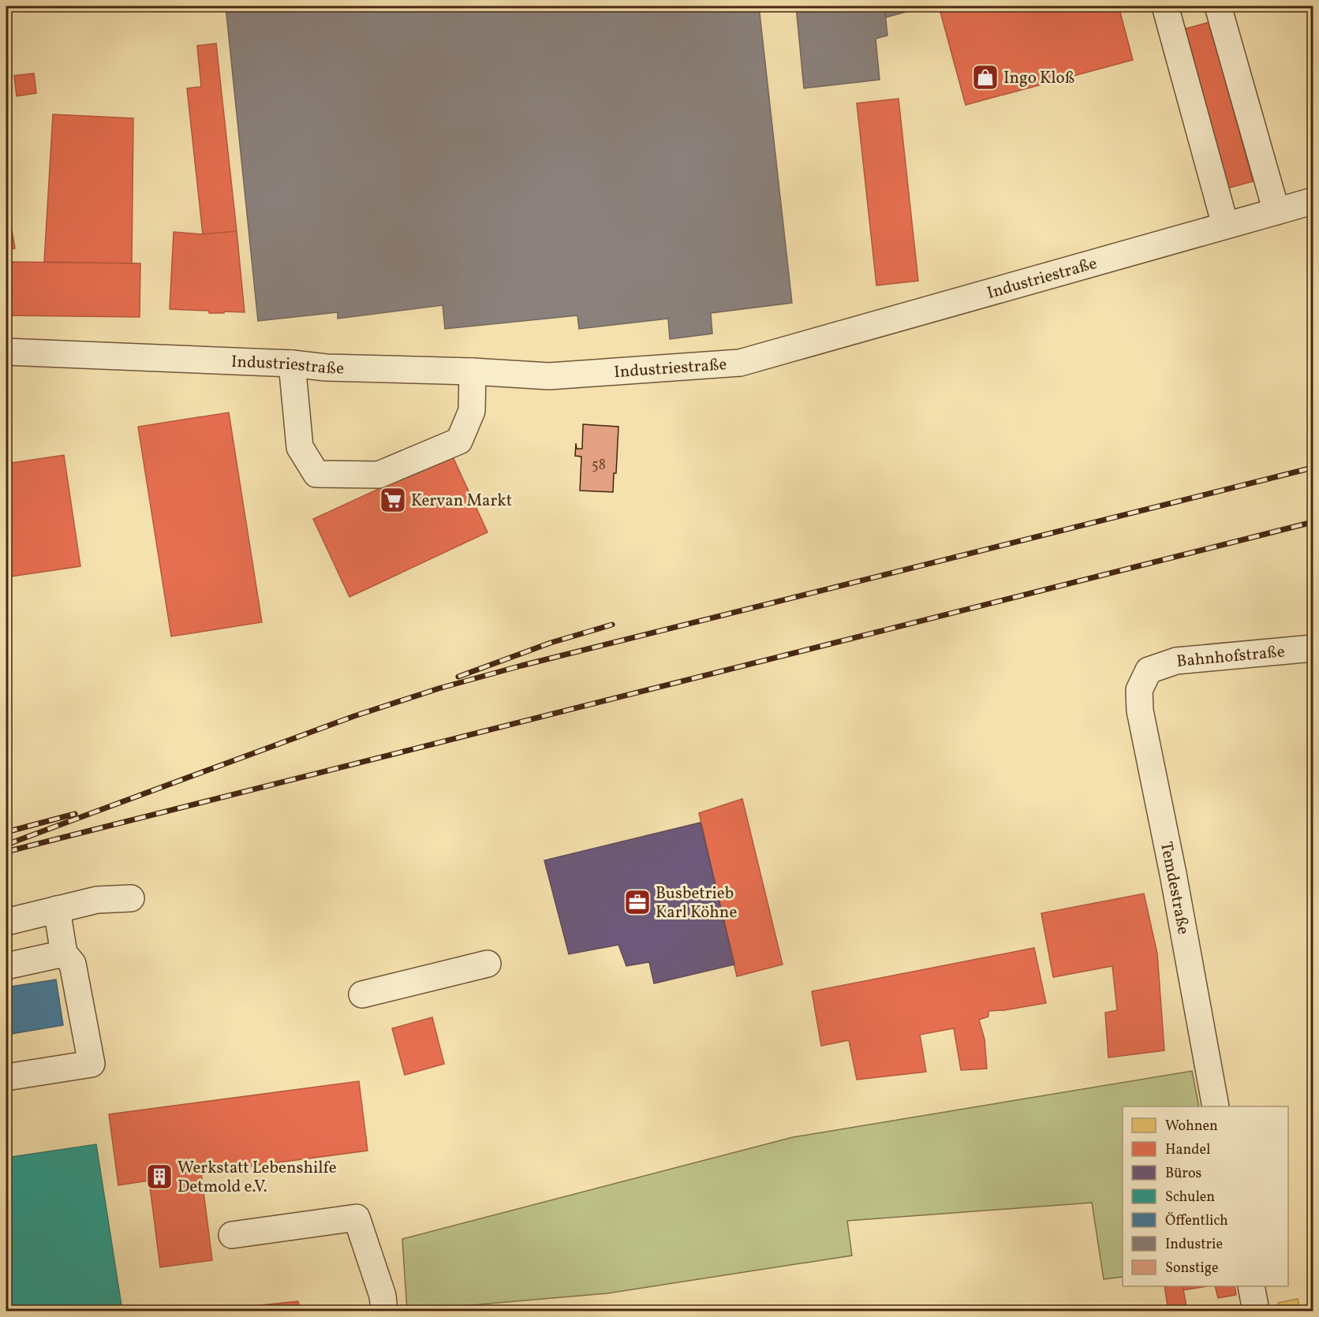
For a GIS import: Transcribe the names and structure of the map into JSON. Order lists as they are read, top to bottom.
{
  "streets": {
    "street": ["Industriestraße", "Bahnhofstraße", "Temdestraße"]
  },
  "crossings": [
    ["Bahnhofstraße", "Temdestraße"]
  ],
  "places": {
    "shop": ["Ingo Kloß"],
    "supermarket": ["Kervan Markt"],
    "office": ["Busbetrieb Karl Köhne"],
    "building": ["Werkstatt Lebenshilfe Detmold e.V."]
  },
  "house_numbers": ["58"],
  "legend": [
    "Wohnen",
    "Handel",
    "Büros",
    "Schulen",
    "Öffentlich",
    "Industrie",
    "Sonstige"
  ]
}
